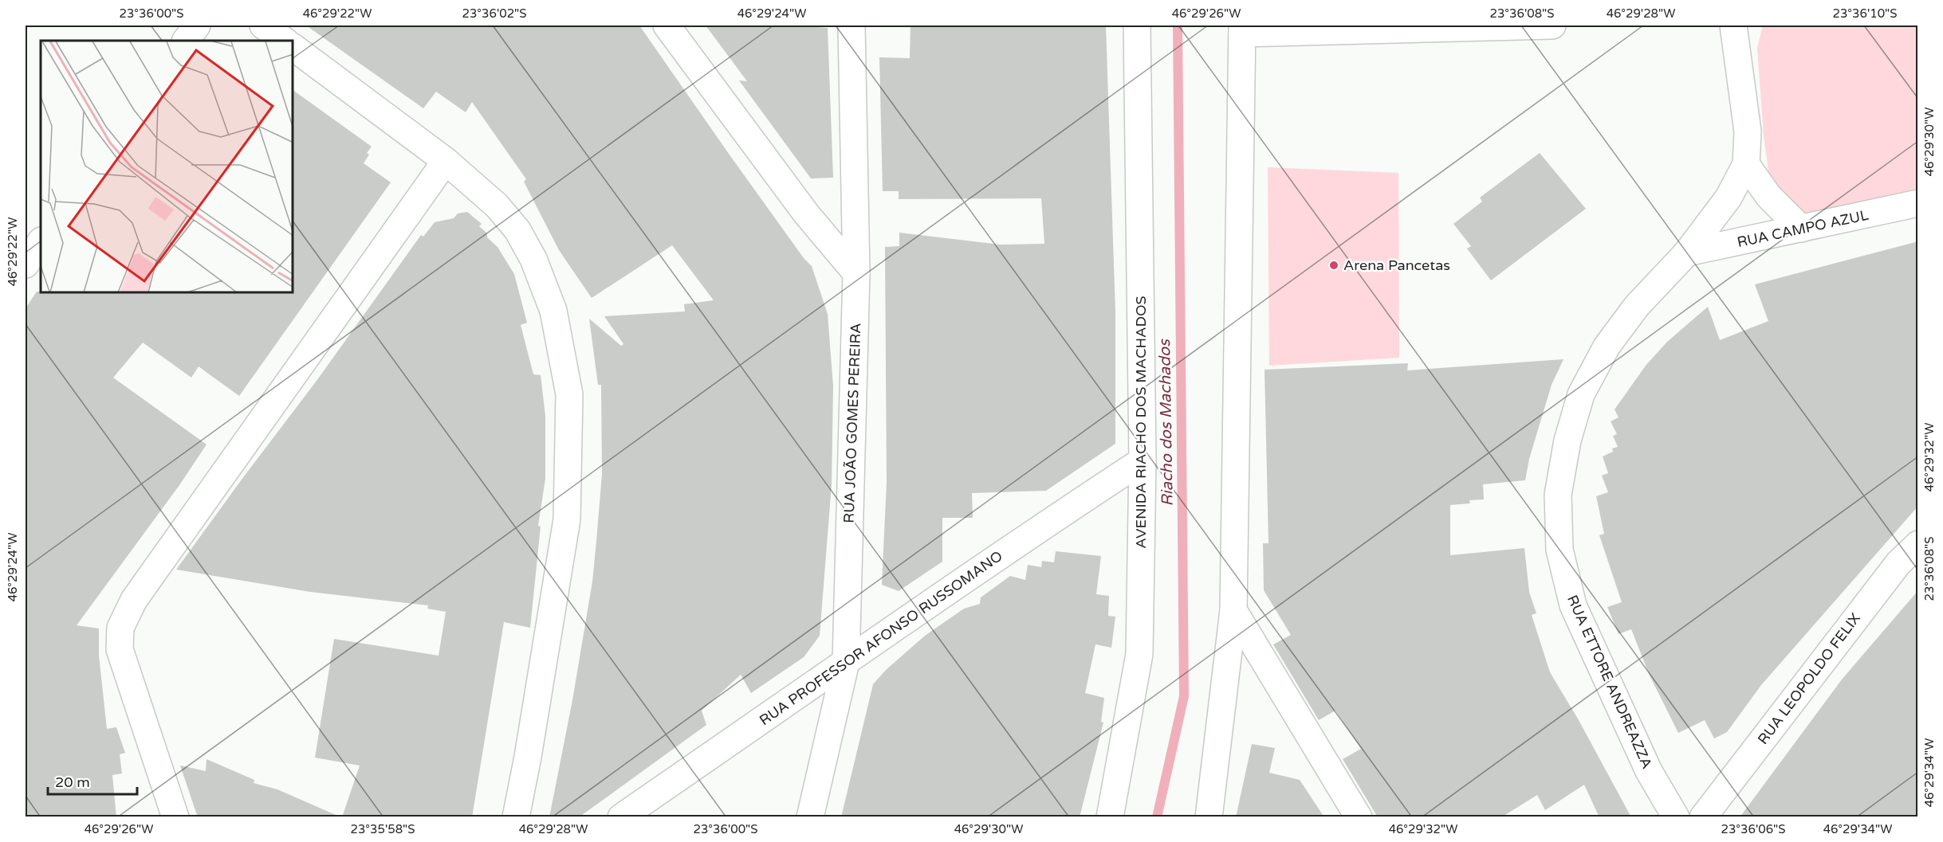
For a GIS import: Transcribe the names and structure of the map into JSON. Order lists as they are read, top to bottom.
{
  "streets": {
    "street": [
      "RUA CAMPO AZUL",
      "AVENIDA RIACHO DOS MACHADOS",
      "RUA JOÃO GOMES PEREIRA",
      "RUA PROFESSOR AFONSO RUSSOMANO",
      "RUA LEOPOLDO FELIX",
      "RUA ETTORE ANDREAZZA"
    ]
  },
  "crossings": [
    ["RUA CAMPO AZUL", "RUA ETTORE ANDREAZZA"],
    ["AVENIDA RIACHO DOS MACHADOS", "RUA PROFESSOR AFONSO RUSSOMANO"],
    ["RUA JOÃO GOMES PEREIRA", "RUA PROFESSOR AFONSO RUSSOMANO"]
  ],
  "water": ["Riacho dos Machados"],
  "places": ["Arena Pancetas"],
  "scale_bar": "20 m",
  "coordinates": [
    "23°36'00\"S",
    "46°29'22\"W",
    "23°36'02\"S",
    "46°29'24\"W",
    "46°29'26\"W",
    "23°36'08\"S",
    "46°29'28\"W",
    "23°36'10\"S",
    "46°29'30\"W",
    "46°29'32\"W",
    "46°29'34\"W",
    "23°35'58\"S",
    "23°36'06\"S"
  ]
}
